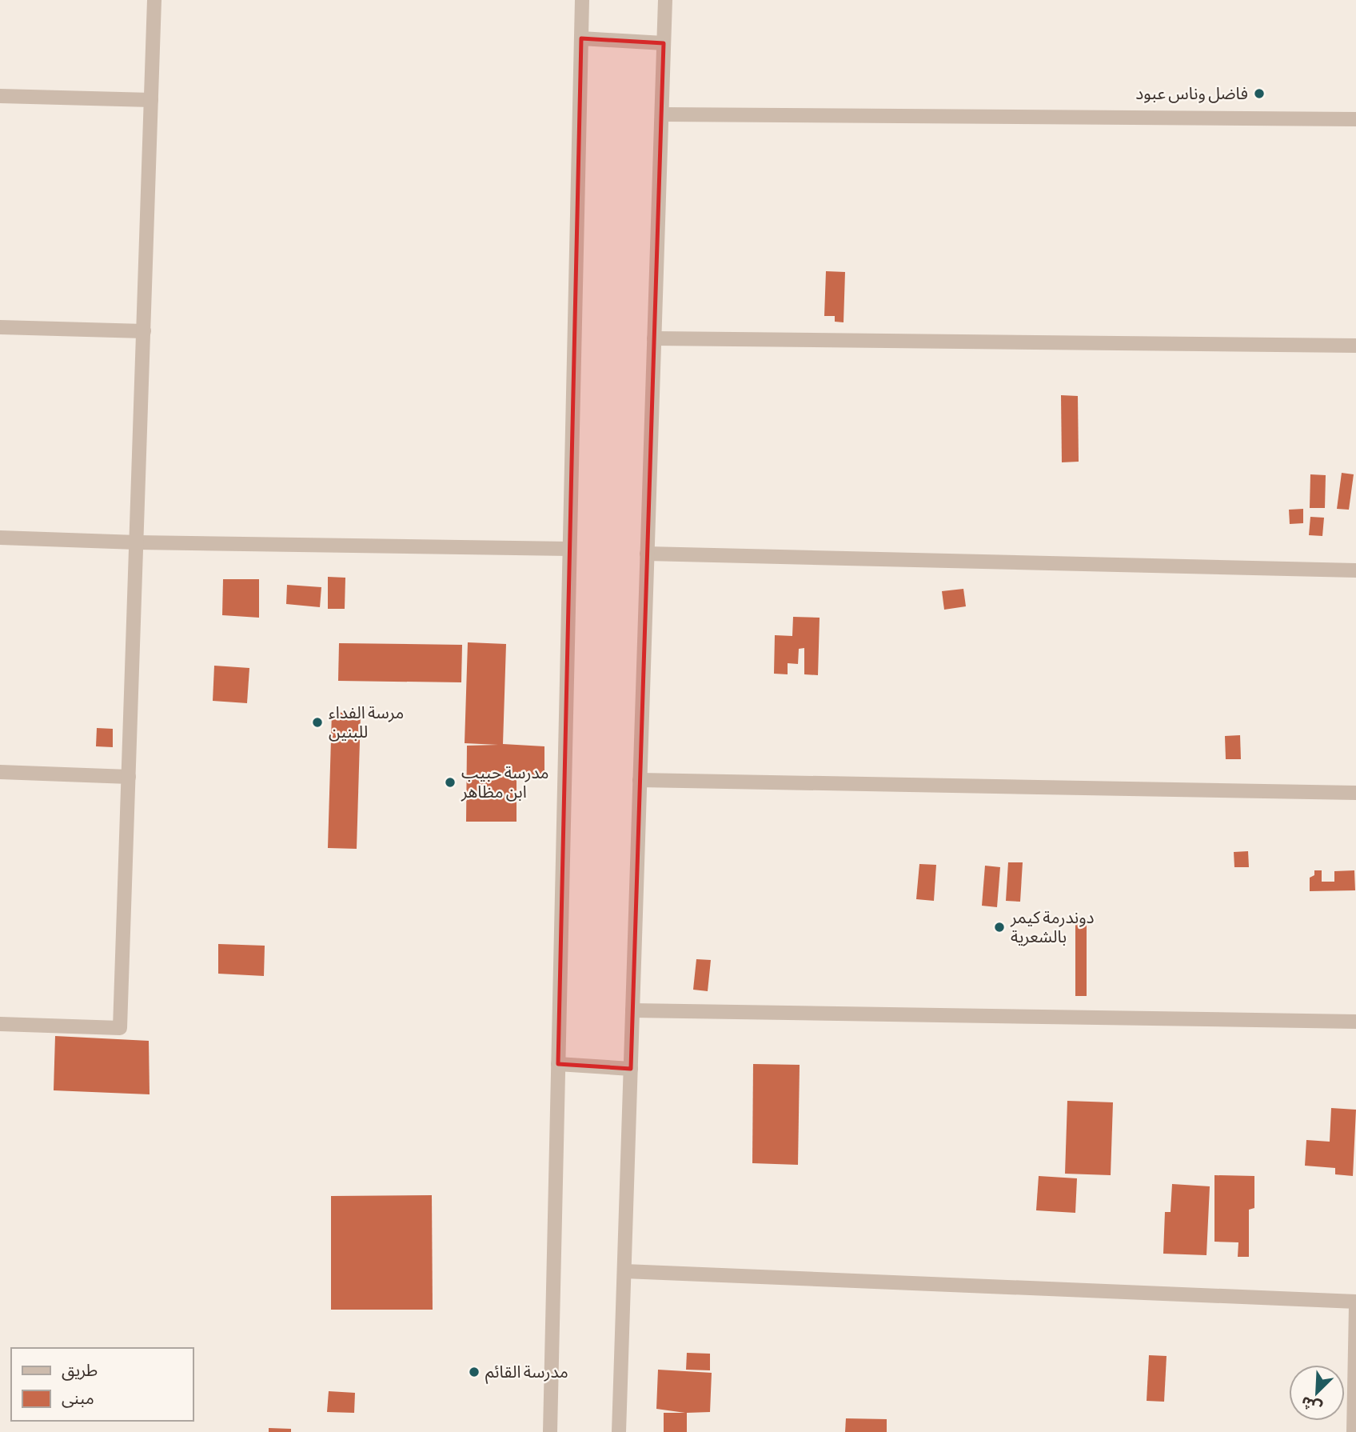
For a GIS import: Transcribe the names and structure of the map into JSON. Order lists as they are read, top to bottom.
{
  "places": [
    "فاضل وناس عبود",
    "مرسة الفداء للبنين",
    "مدرسة حبيب ابن مظاهر",
    "دوندرمة كيمر بالشعرية",
    "مدرسة القائم"
  ],
  "legend": ["طريق", "مبنى"],
  "north": "bottom left"
}
